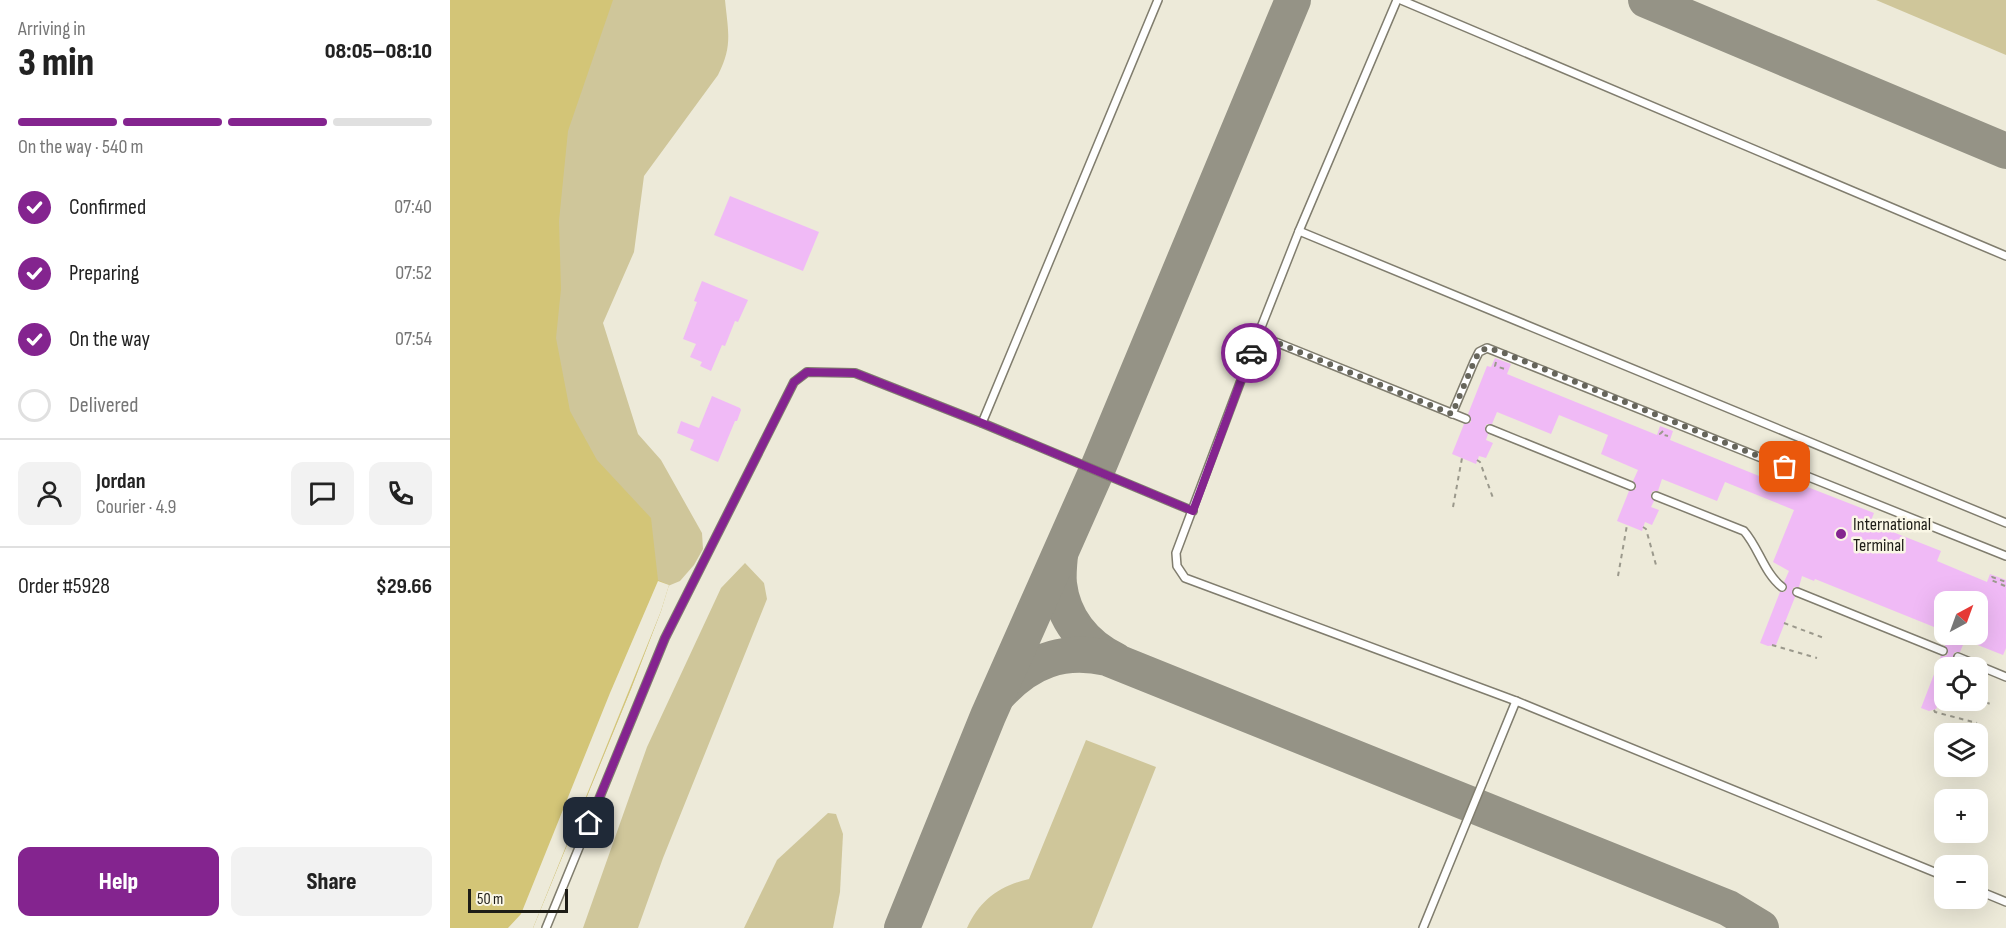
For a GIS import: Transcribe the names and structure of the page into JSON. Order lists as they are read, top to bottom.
{
  "places": ["International Terminal"],
  "scale_bar": "50 m",
  "north": "top right",
  "page": {
    "heading": ["3 min", "Arriving in", "08:05–08:10"],
    "panel": [
      "Jordan",
      "Courier · 4.9",
      "Order #5928",
      "$29.66"
    ],
    "bar": "On the way · 540 m",
    "list": [
      ["Confirmed", "07:40"],
      ["Preparing", "07:52"],
      ["On the way", "07:54"],
      "Delivered"
    ],
    "map_buttons": ["+", "−"],
    "buttons": ["Help", "Share"],
    "scale": "50 m"
  }
}
